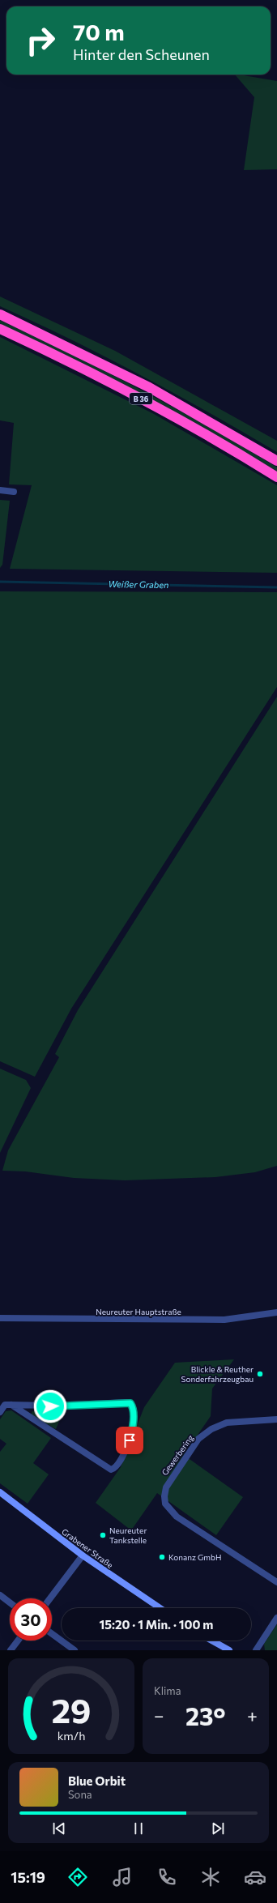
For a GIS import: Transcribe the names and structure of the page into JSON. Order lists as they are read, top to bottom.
{
  "streets": {
    "highway": ["B 36"],
    "street": ["Neureuter Hauptstraße", "Gewerbering", "Grabener Straße"]
  },
  "water": ["Weißer Graben"],
  "places": ["Blickle & Reuther Sonderfahrzeugbau", "Neureuter Tankstelle", "Konanz GmbH"],
  "page": {
    "turn": ["70 m", "Hinter den Scheunen"],
    "limit": "30",
    "trip": "15:20 · 1 Min. · 100 m",
    "tile": "Klima",
    "heat": ["−", "23°", "+"],
    "song": ["Blue Orbit", "Sona"],
    "tabs": "15:19",
    "gauge": ["29", "km/h"]
  }
}
